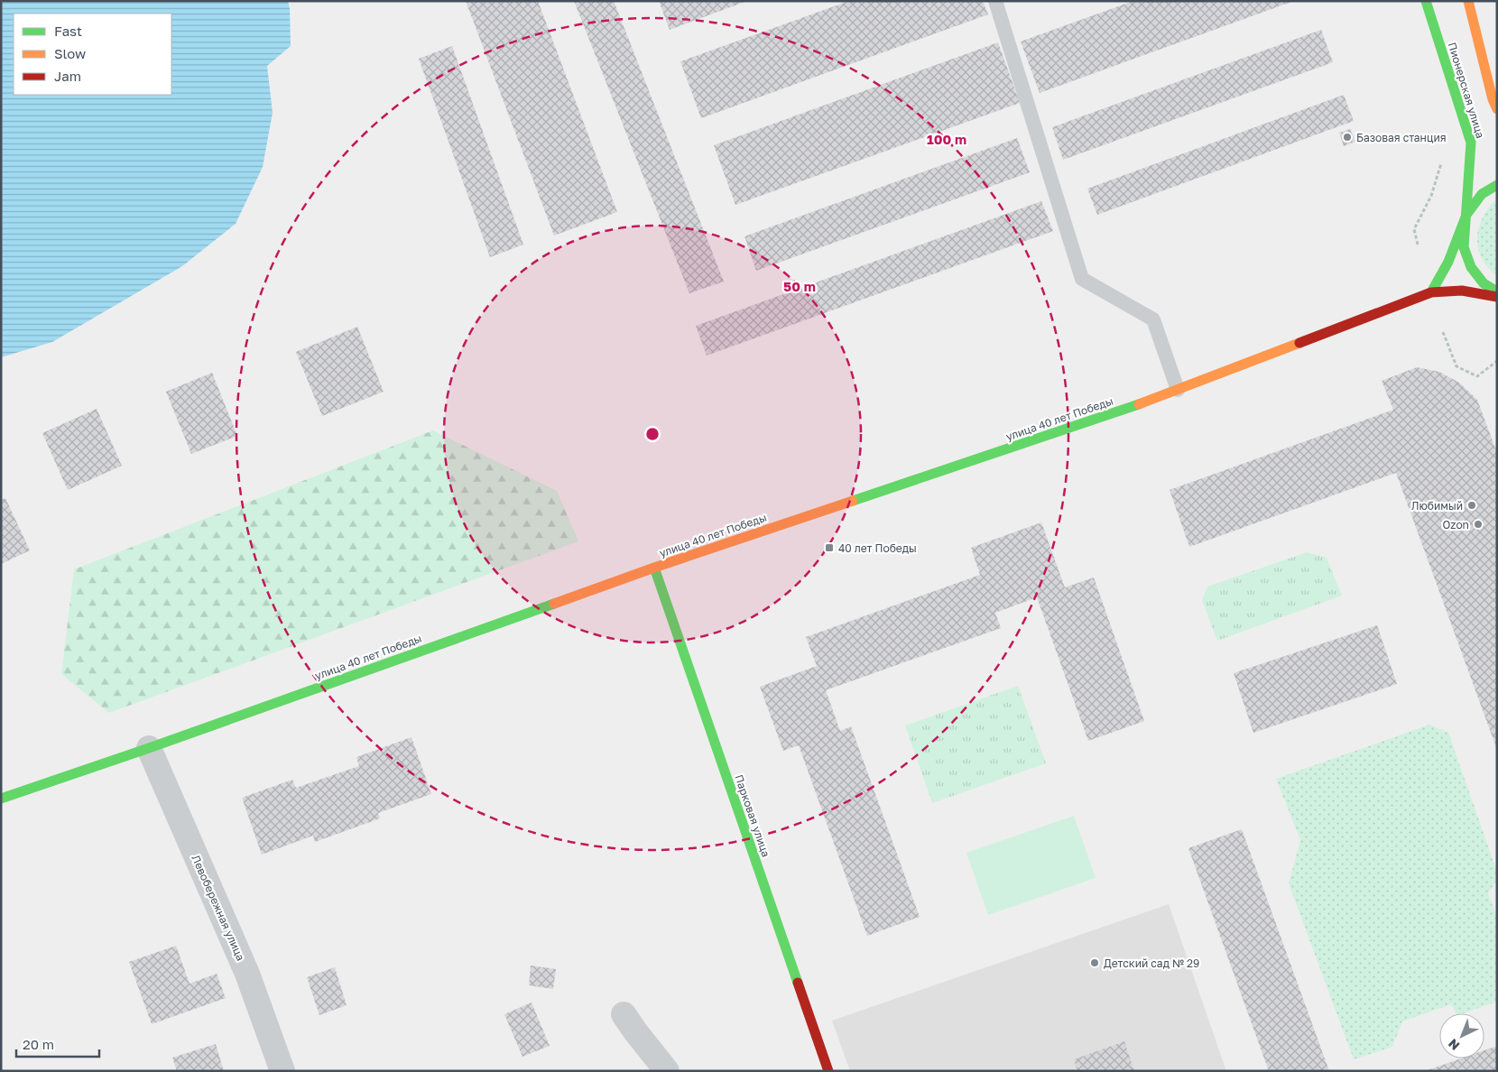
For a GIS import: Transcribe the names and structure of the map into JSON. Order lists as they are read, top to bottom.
{
  "streets": {
    "main road": ["Пионерская улица", "улица 40 лет Победы", "Парковая улица"],
    "street": ["Левобережная улица"]
  },
  "crossings": [
    ["улица 40 лет Победы", "Парковая улица"],
    ["улица 40 лет Победы", "Левобережная улица"]
  ],
  "places": {
    "other": [
      "Базовая станция",
      "Любимый",
      "Ozon",
      "Детский сад № 29"
    ],
    "transit": ["40 лет Победы"]
  },
  "legend": ["Fast", "Slow", "Jam"],
  "scale_bar": "20 m",
  "north": "bottom left",
  "rings": ["100 m", "50 m"]
}
